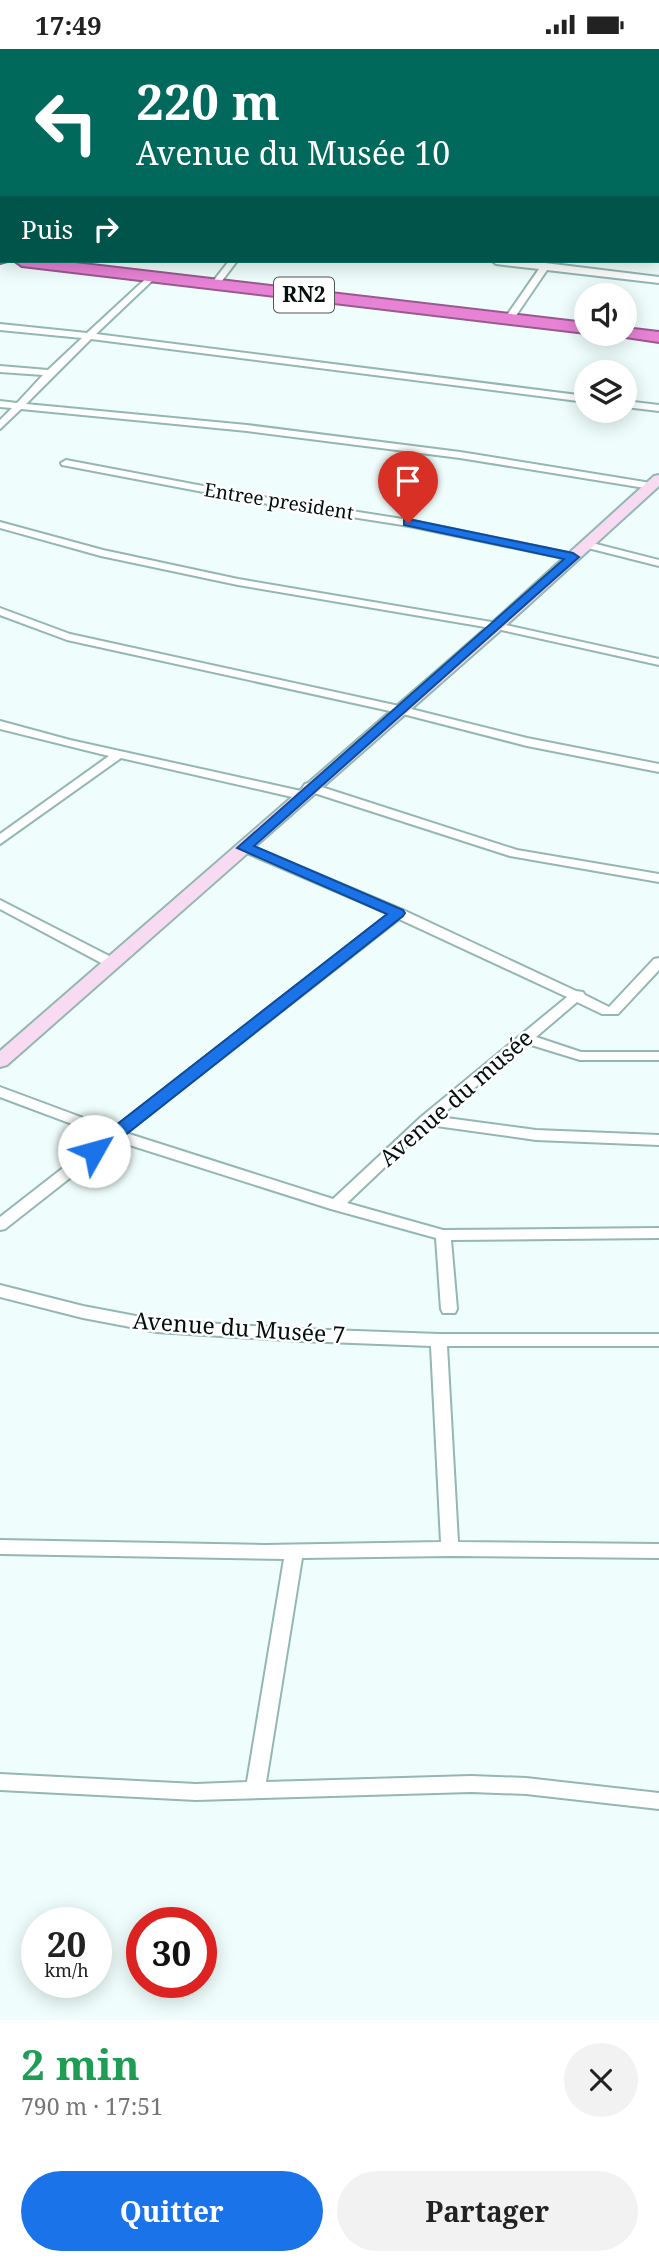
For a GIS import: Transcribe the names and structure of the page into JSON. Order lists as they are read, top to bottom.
{
  "streets": {
    "highway": ["RN2"],
    "street": ["Entree president", "Avenue du musée", "Avenue du Musée 7"]
  },
  "page": {
    "status": "17:49",
    "turn": ["220 m", "Avenue du Musée 10"],
    "then": "Puis",
    "speed": "20 km/h",
    "limit": "30",
    "heading": ["2 min", "790 m · 17:51"],
    "buttons": ["Quitter", "Partager"]
  }
}
